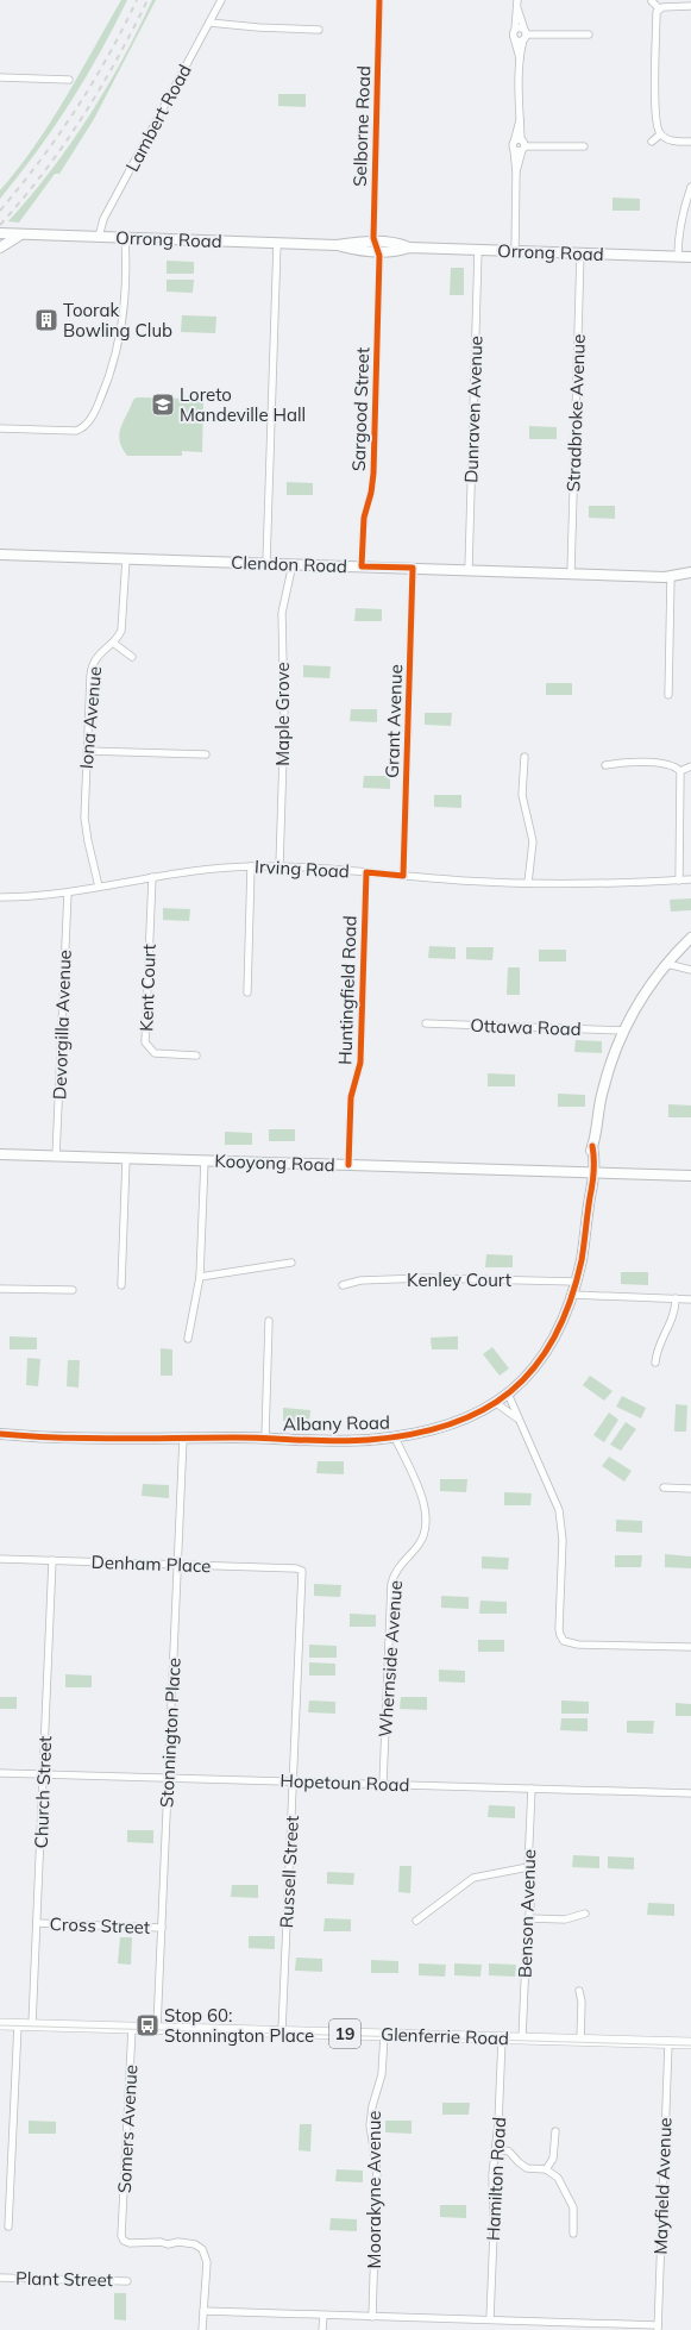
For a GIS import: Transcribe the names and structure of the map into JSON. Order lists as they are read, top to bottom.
{
  "streets": {
    "main road": ["19", "Glenferrie Road"],
    "street": [
      "Lambert Road",
      "Selborne Road",
      "Orrong Road",
      "Sargood Street",
      "Dunraven Avenue",
      "Stradbroke Avenue",
      "Clendon Road",
      "Maple Grove",
      "Iona Avenue",
      "Grant Avenue",
      "Irving Road",
      "Kent Court",
      "Huntingfield Road",
      "Devorgilla Avenue",
      "Ottawa Road",
      "Kooyong Road",
      "Kenley Court",
      "Albany Road",
      "Denham Place",
      "Whernside Avenue",
      "Stonnington Place",
      "Hopetoun Road",
      "Church Street",
      "Russell Street",
      "Benson Avenue",
      "Cross Street",
      "Somers Avenue",
      "Hamilton Road",
      "Mayfield Avenue",
      "Moorakyne Avenue",
      "Plant Street"
    ]
  },
  "crossings": [
    ["Lambert Road", "Orrong Road"],
    ["Selborne Road", "Orrong Road"],
    ["Selborne Road", "Sargood Street"],
    ["Orrong Road", "Sargood Street"],
    ["Orrong Road", "Dunraven Avenue"],
    ["Orrong Road", "Stradbroke Avenue"],
    ["Sargood Street", "Clendon Road"],
    ["Dunraven Avenue", "Clendon Road"],
    ["Stradbroke Avenue", "Clendon Road"],
    ["Clendon Road", "Maple Grove"],
    ["Clendon Road", "Iona Avenue"],
    ["Clendon Road", "Grant Avenue"],
    ["Maple Grove", "Irving Road"],
    ["Iona Avenue", "Irving Road"],
    ["Grant Avenue", "Irving Road"],
    ["Irving Road", "Kent Court"],
    ["Irving Road", "Huntingfield Road"],
    ["Irving Road", "Devorgilla Avenue"],
    ["Huntingfield Road", "Kooyong Road"],
    ["Devorgilla Avenue", "Kooyong Road"],
    ["Ottawa Road", "Albany Road"],
    ["Kooyong Road", "Albany Road"],
    ["Kenley Court", "Albany Road"],
    ["Albany Road", "Whernside Avenue"],
    ["Albany Road", "Stonnington Place"],
    ["Denham Place", "Stonnington Place"],
    ["Denham Place", "Church Street"],
    ["Denham Place", "Russell Street"],
    ["Whernside Avenue", "Hopetoun Road"],
    ["Stonnington Place", "Hopetoun Road"],
    ["Stonnington Place", "Cross Street"],
    ["Stonnington Place", "Glenferrie Road"],
    ["Hopetoun Road", "Church Street"],
    ["Hopetoun Road", "Russell Street"],
    ["Hopetoun Road", "Benson Avenue"],
    ["Church Street", "Cross Street"],
    ["Church Street", "Glenferrie Road"],
    ["Russell Street", "Glenferrie Road"],
    ["Benson Avenue", "Glenferrie Road"],
    ["Glenferrie Road", "Somers Avenue"],
    ["Glenferrie Road", "Hamilton Road"],
    ["Glenferrie Road", "Mayfield Avenue"],
    ["Glenferrie Road", "Moorakyne Avenue"]
  ],
  "places": {
    "building": ["Toorak Bowling Club"],
    "school or university": ["Loreto Mandeville Hall"],
    "bus stop": ["Stop 60: Stonnington Place"]
  }
}
